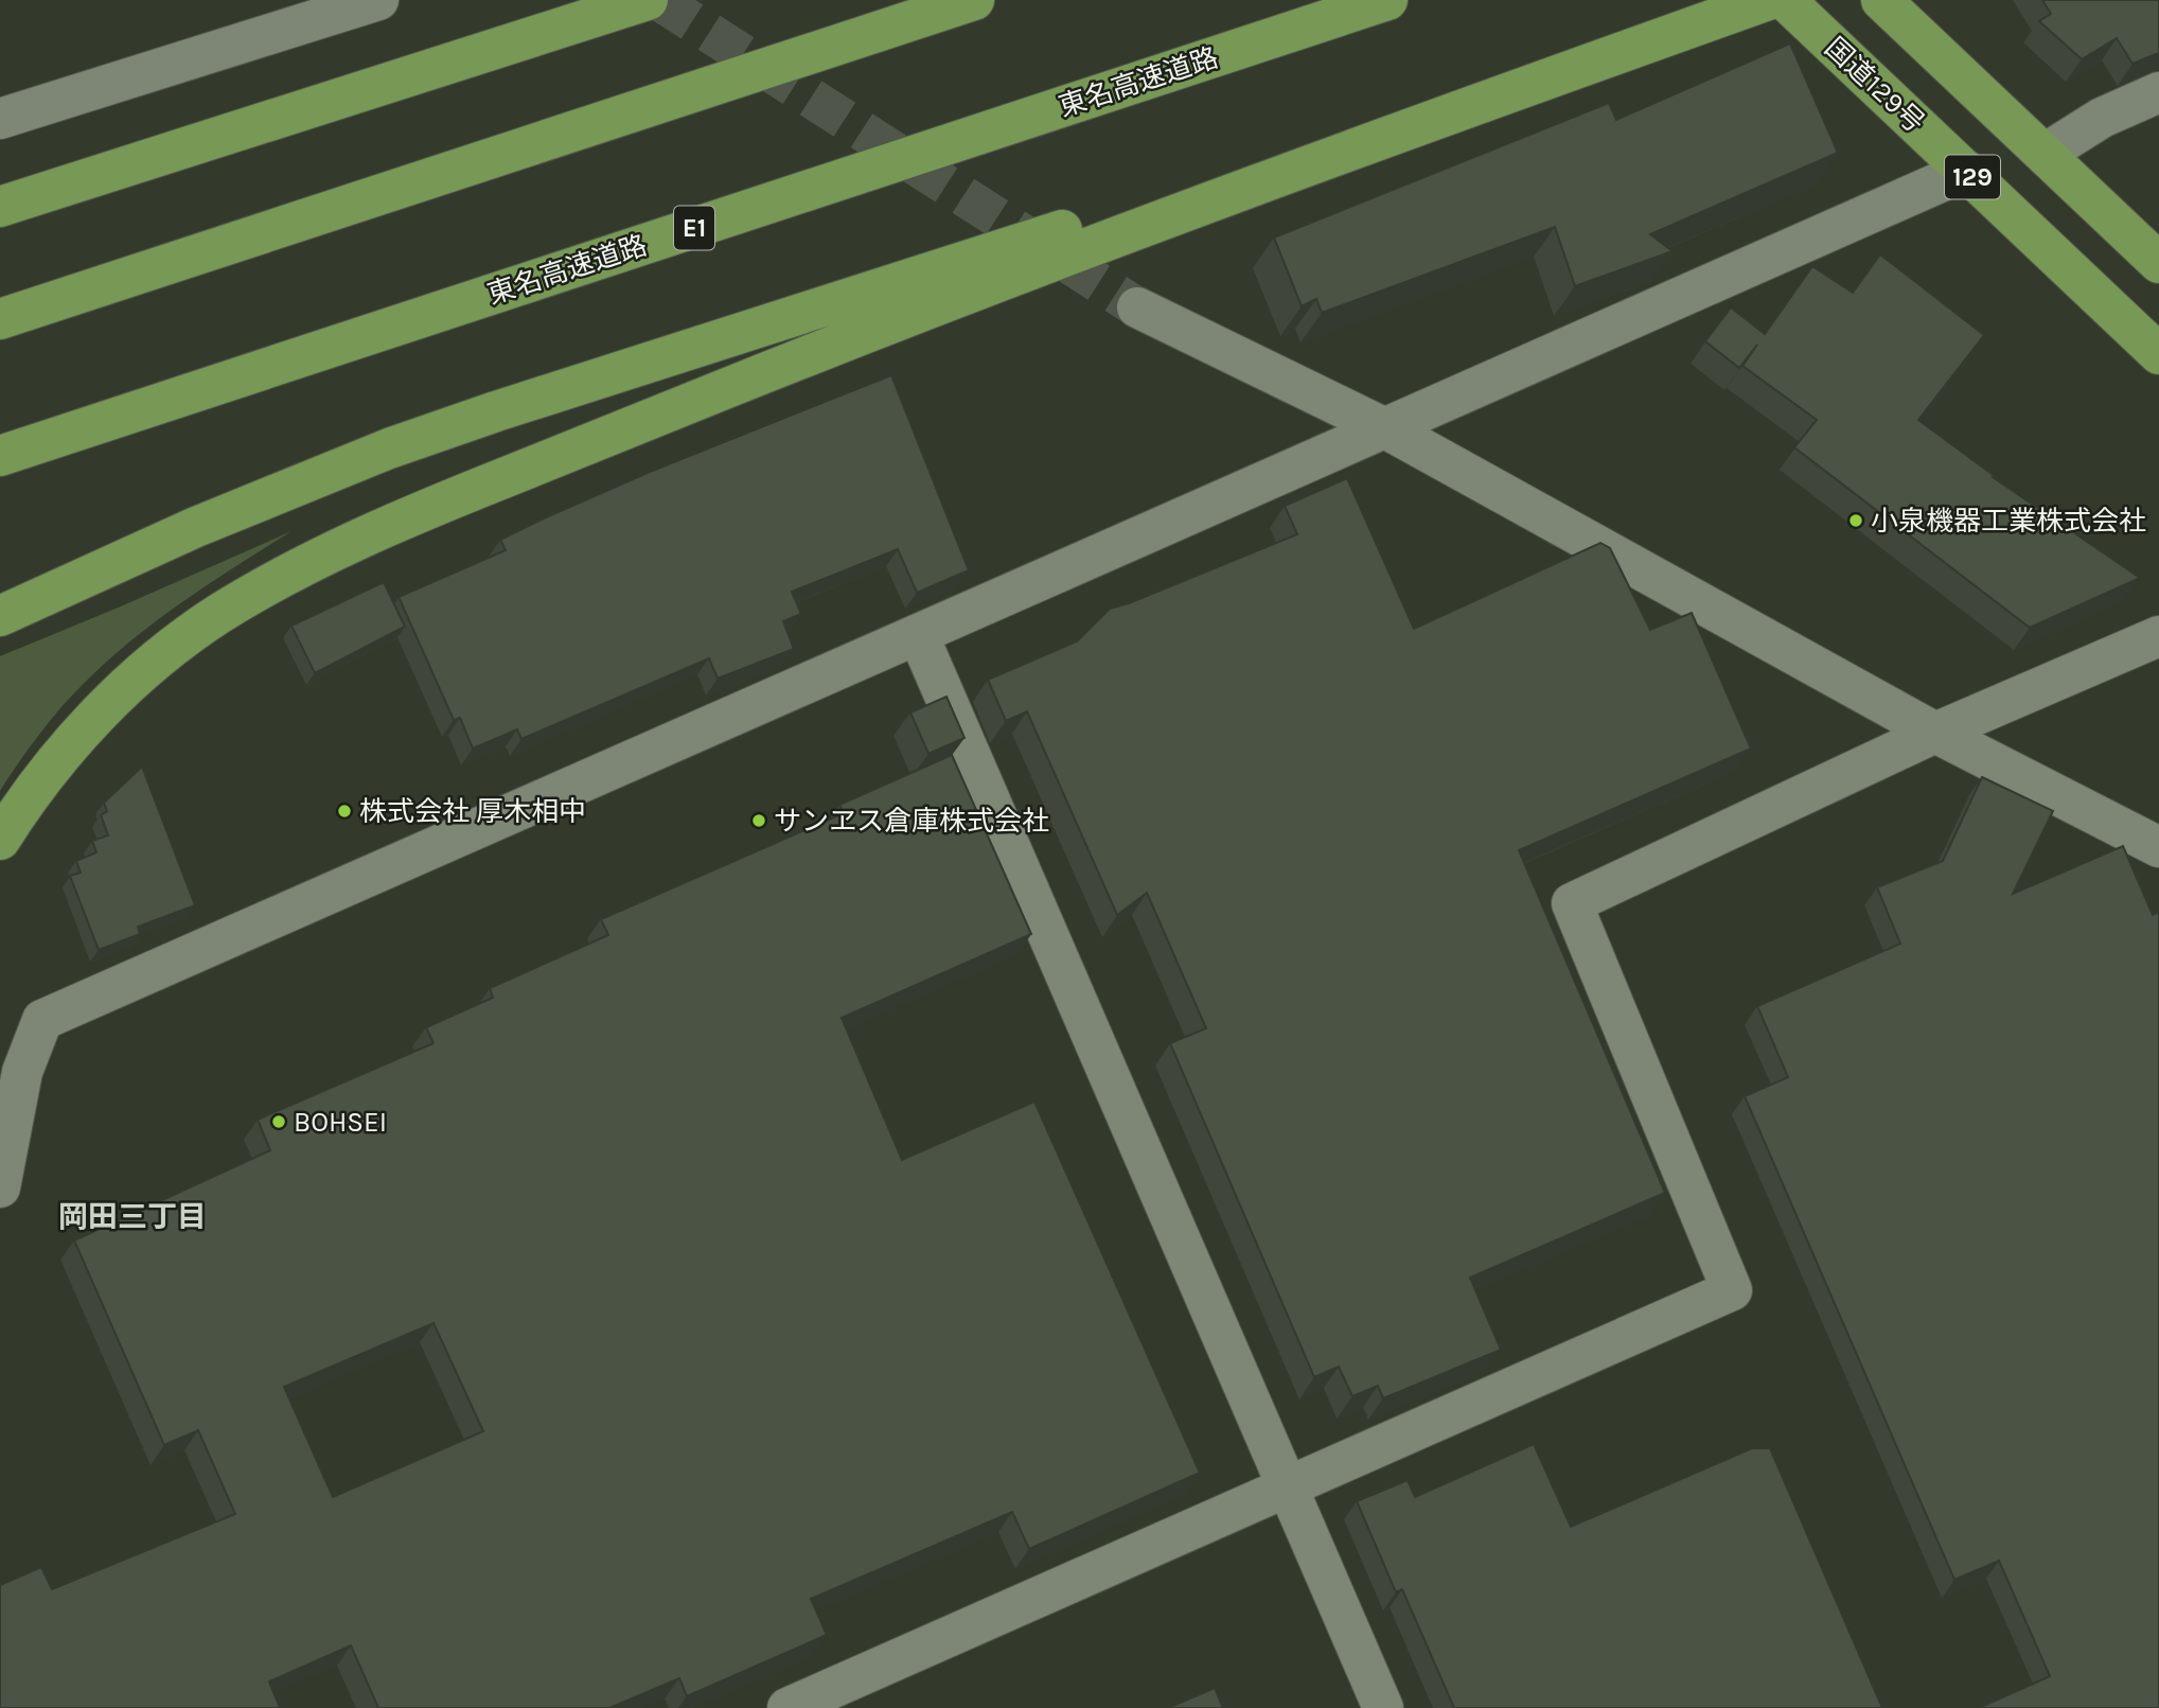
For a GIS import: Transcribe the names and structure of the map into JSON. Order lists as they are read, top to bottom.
{
  "streets": {
    "highway": [
      "東名高速道路",
      "国道129号",
      "129",
      "E1"
    ]
  },
  "districts": ["岡田三丁目"],
  "places": [
    "小泉機器工業株式会社",
    "株式会社 厚木相中",
    "サンヱス倉庫株式会社",
    "BOHSEI"
  ]
}
